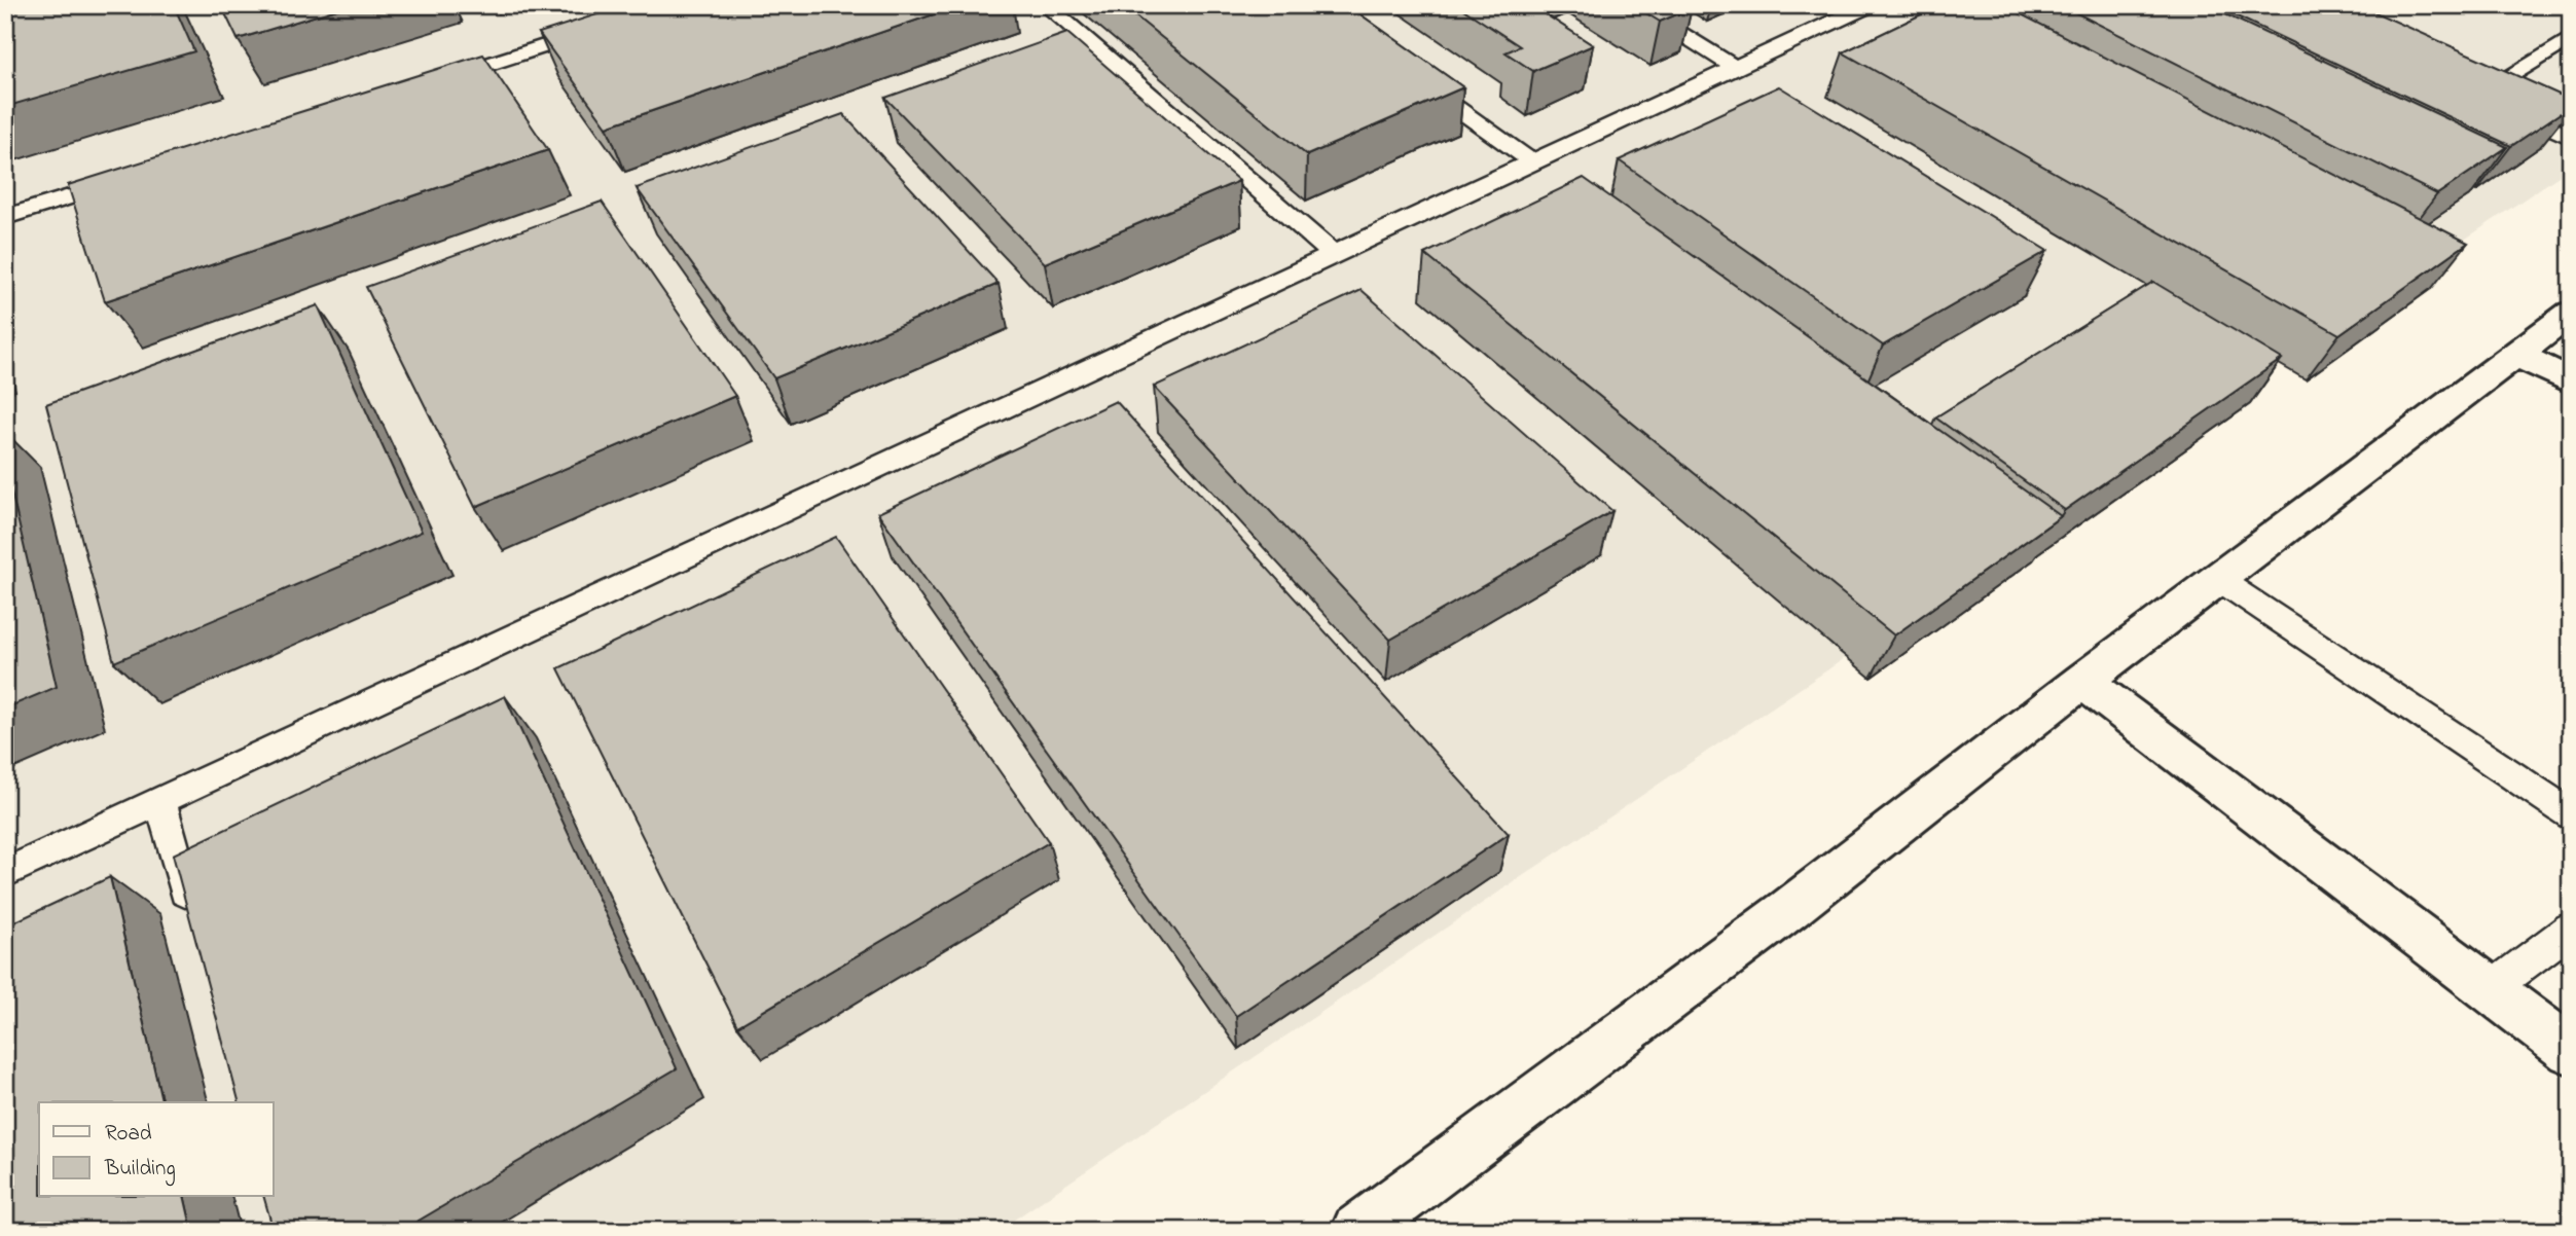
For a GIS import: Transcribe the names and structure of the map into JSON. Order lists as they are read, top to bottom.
{
  "legend": ["Road", "Building"]
}
